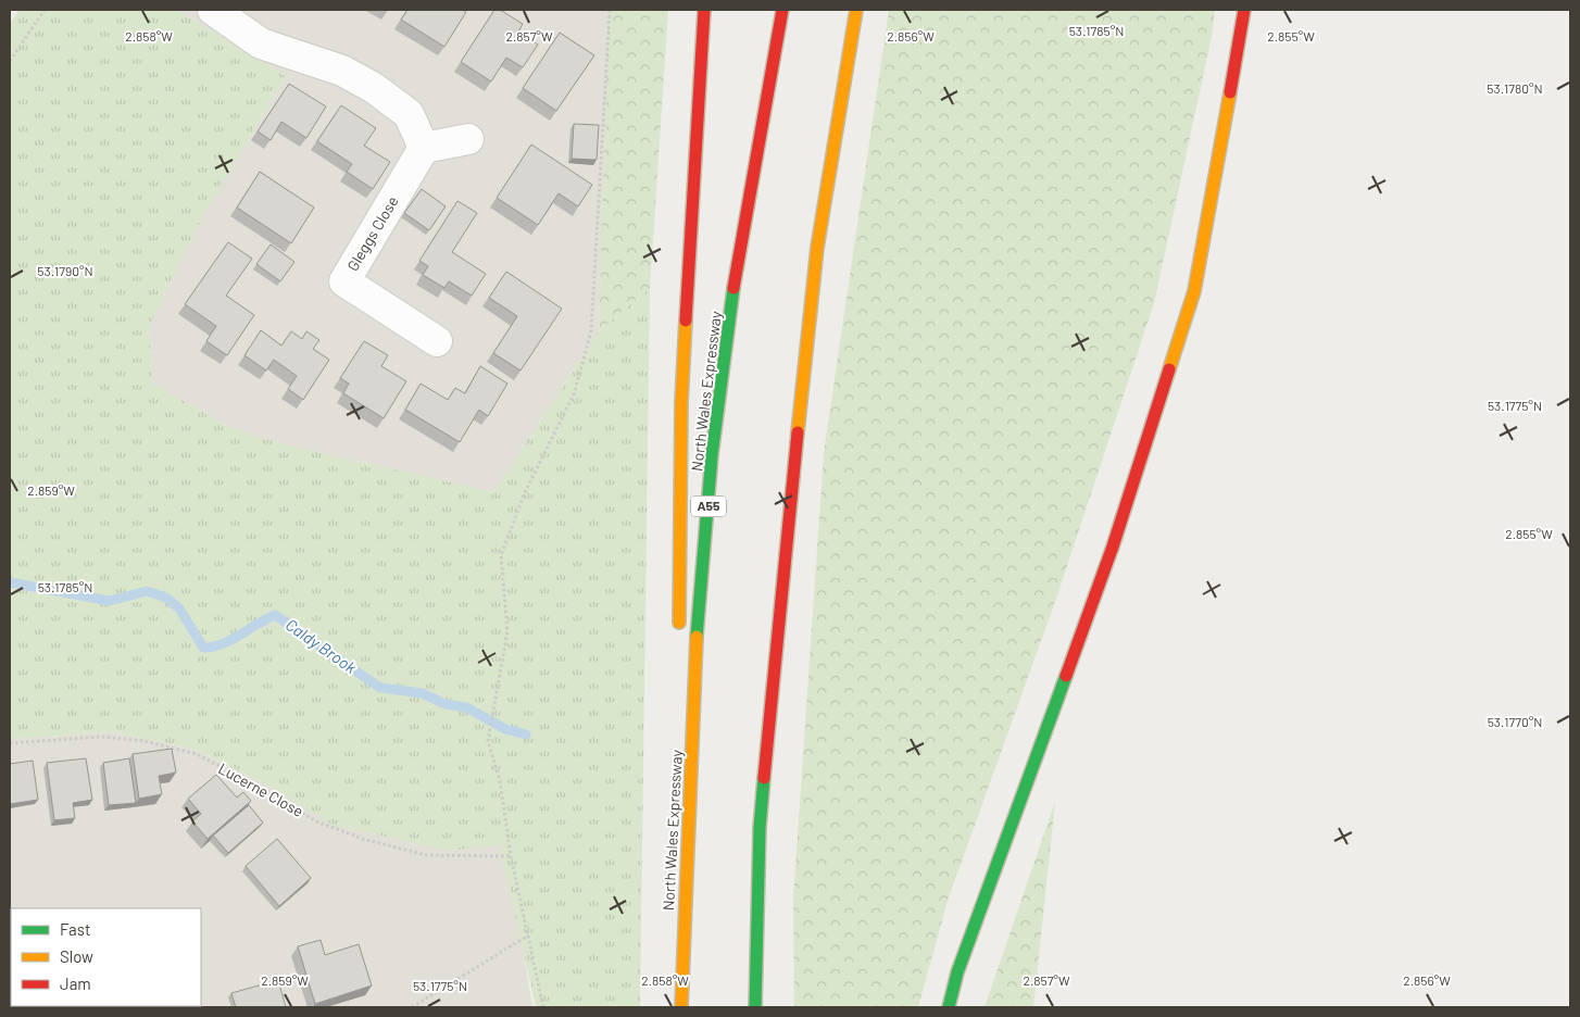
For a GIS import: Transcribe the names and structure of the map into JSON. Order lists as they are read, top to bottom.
{
  "streets": {
    "highway": ["North Wales Expressway", "A55"],
    "street": ["Gleggs Close"],
    "path": ["Lucerne Close"]
  },
  "water": ["Caldy Brook"],
  "legend": ["Fast", "Slow", "Jam"],
  "coordinates": [
    "53.1785°N",
    "2.858°W",
    "2.857°W",
    "2.856°W",
    "2.855°W",
    "53.1780°N",
    "53.1790°N",
    "53.1775°N",
    "2.859°W",
    "53.1770°N"
  ]
}
